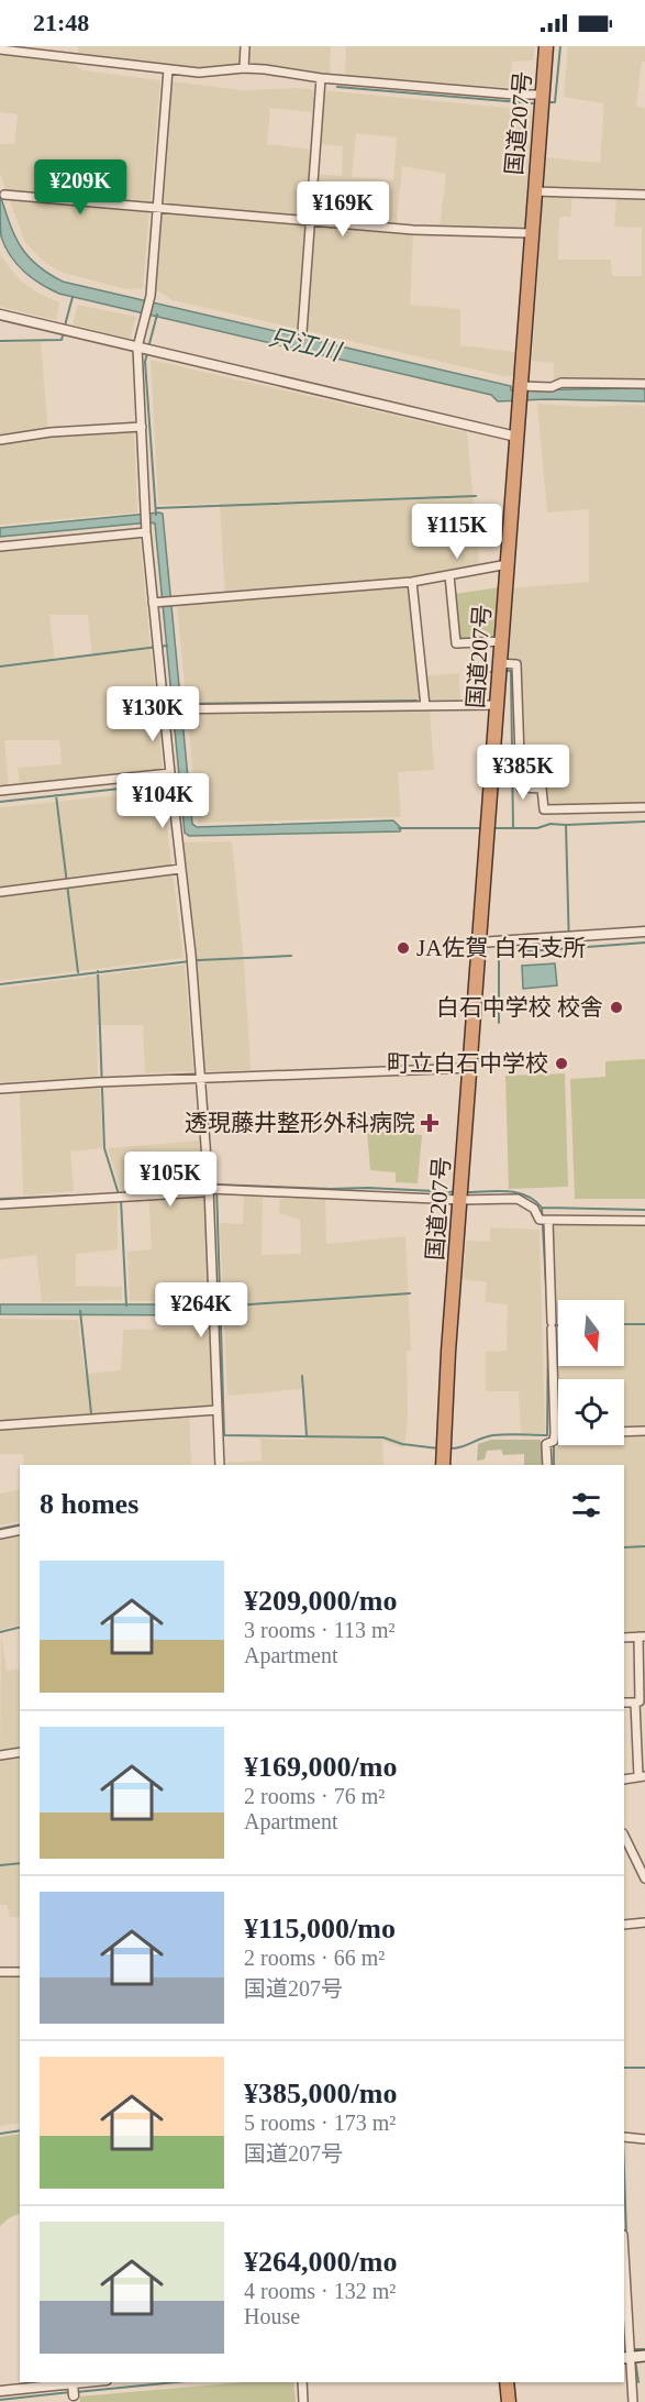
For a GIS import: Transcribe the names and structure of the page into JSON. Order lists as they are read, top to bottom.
{
  "streets": {
    "highway": ["国道207号"]
  },
  "water": ["只江川"],
  "places": {
    "other": ["JA佐賀 白石支所", "白石中学校 校舎", "町立白石中学校"],
    "health": ["透現藤井整形外科病院"]
  },
  "north": "bottom",
  "page": {
    "status": "21:48",
    "price": [
      "¥209K",
      "¥169K",
      "¥115K",
      "¥130K",
      "¥385K",
      "¥104K",
      "¥105K",
      "¥264K"
    ],
    "heading": "8 homes",
    "list": [
      {
        "name": "¥209,000/mo",
        "note": "3 rooms · 113 m² · Apartment"
      },
      {
        "name": "¥169,000/mo",
        "note": "2 rooms · 76 m² · Apartment"
      },
      {
        "name": "¥115,000/mo",
        "note": "2 rooms · 66 m² · 国道207号"
      },
      {
        "name": "¥385,000/mo",
        "note": "5 rooms · 173 m² · 国道207号"
      },
      {
        "name": "¥264,000/mo",
        "note": "4 rooms · 132 m² · House"
      }
    ]
  }
}
